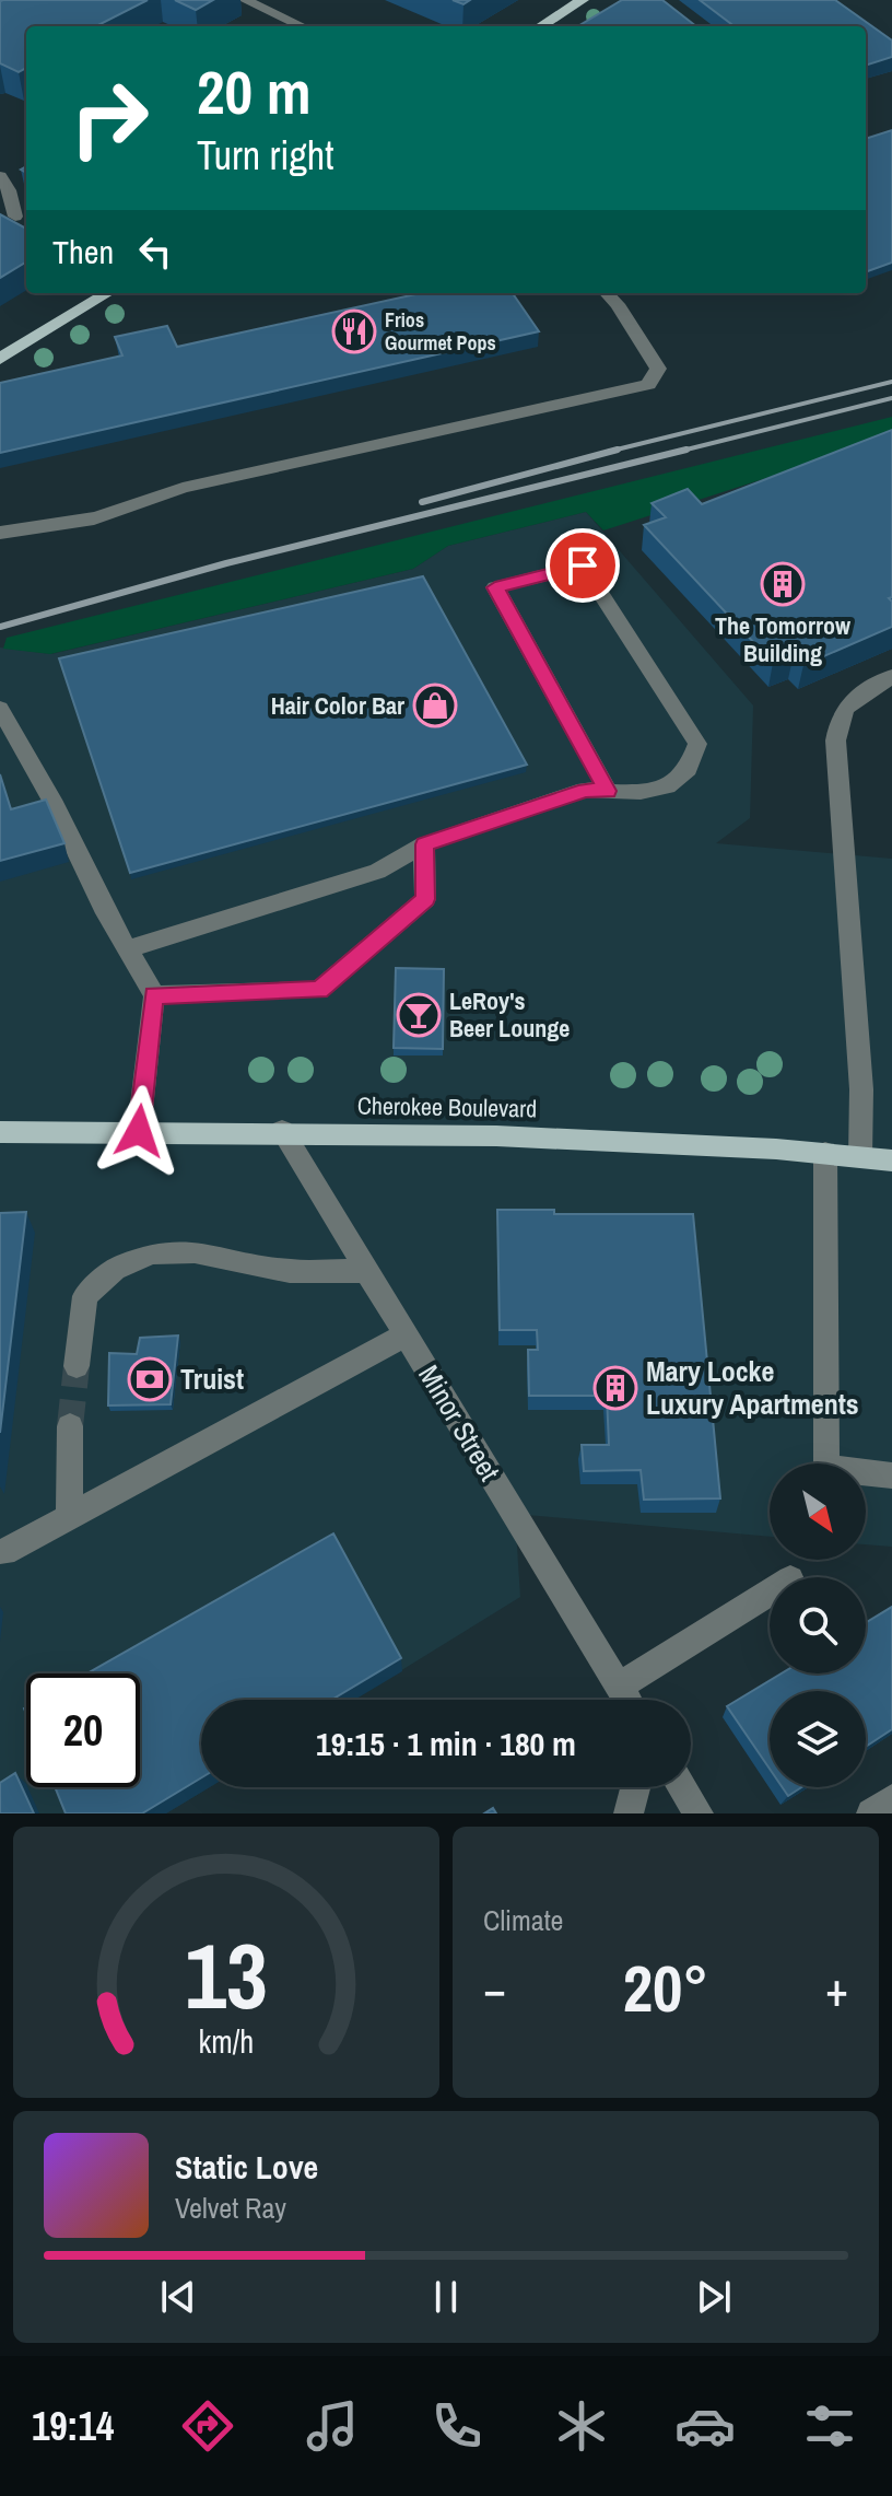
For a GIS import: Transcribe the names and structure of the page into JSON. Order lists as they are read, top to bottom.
{
  "streets": {
    "main road": ["Cherokee Boulevard"],
    "street": ["Minor Street"]
  },
  "crossings": [
    ["Cherokee Boulevard", "Minor Street"]
  ],
  "places": {
    "restaurant": ["Frios Gourmet Pops"],
    "building": ["The Tomorrow Building", "Mary Locke Luxury Apartments"],
    "shop": ["Hair Color Bar"],
    "bar": ["LeRoy's Beer Lounge"],
    "bank": ["Truist"]
  },
  "north": "bottom right",
  "page": {
    "turn": ["20 m", "Turn right"],
    "then": "Then",
    "limit": "20",
    "trip": "19:15 · 1 min · 180 m",
    "tile": "Climate",
    "heat": ["−", "20°", "+"],
    "song": ["Static Love", "Velvet Ray"],
    "tabs": "19:14",
    "gauge": ["13", "km/h"]
  }
}
